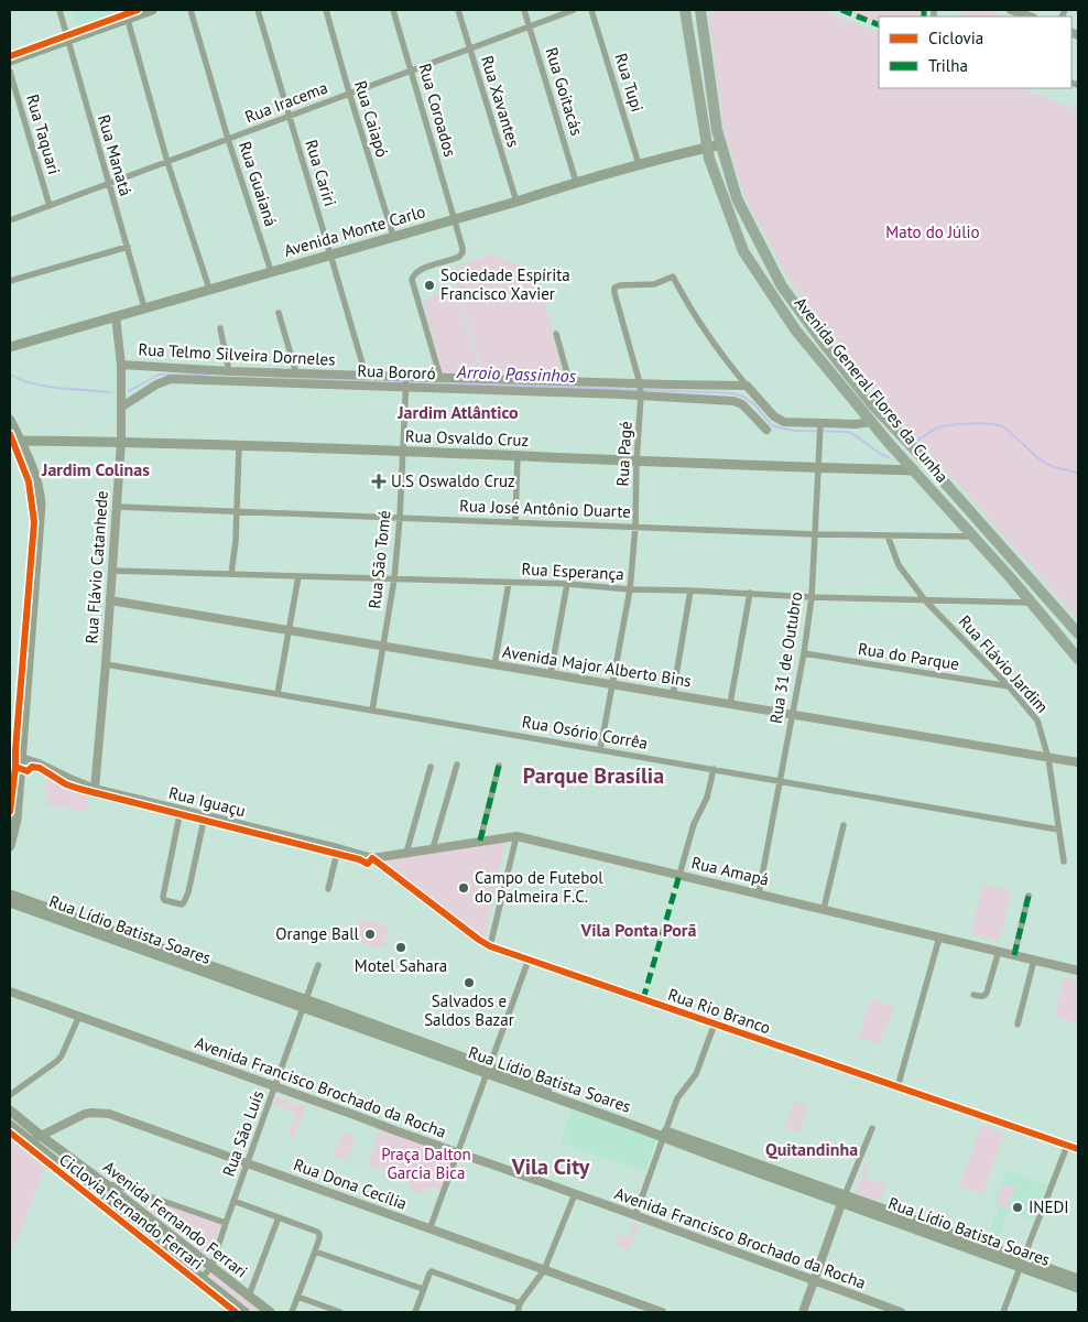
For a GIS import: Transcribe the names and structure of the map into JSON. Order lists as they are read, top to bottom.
{
  "streets": {
    "main road": [
      "Avenida Monte Carlo",
      "Avenida General Flores da Cunha",
      "Rua Osvaldo Cruz",
      "Rua Lídio Batista Soares",
      "Avenida Fernando Ferrari"
    ],
    "street": [
      "Rua Tupi",
      "Rua Goitacás",
      "Rua Xavantes",
      "Rua Iracema",
      "Rua Coroados",
      "Rua Caiapó",
      "Rua Taquari",
      "Rua Manatá",
      "Rua Cariri",
      "Rua Guaianá",
      "Rua Telmo Silveira Dorneles",
      "Rua Bororó",
      "Rua Pagé",
      "Rua José Antônio Duarte",
      "Rua São Tomé",
      "Rua Flávio Catanhede",
      "Rua Esperança",
      "Rua do Parque",
      "Rua 31 de Outubro",
      "Rua Flávio Jardim",
      "Avenida Major Alberto Bins",
      "Rua Osório Corrêa",
      "Rua Iguaçu",
      "Rua Amapá",
      "Rua Rio Branco",
      "Avenida Francisco Brochado da Rocha",
      "Rua São Luís",
      "Rua Dona Cecília"
    ],
    "cycle path": ["Ciclovia Fernando Ferrari"]
  },
  "crossings": [
    ["Rua Tupi", "Avenida Monte Carlo"],
    ["Rua Goitacás", "Rua Iracema"],
    ["Rua Goitacás", "Avenida Monte Carlo"],
    ["Rua Xavantes", "Rua Iracema"],
    ["Rua Xavantes", "Avenida Monte Carlo"],
    ["Rua Iracema", "Rua Coroados"],
    ["Rua Iracema", "Rua Caiapó"],
    ["Rua Iracema", "Rua Taquari"],
    ["Rua Iracema", "Rua Manatá"],
    ["Rua Iracema", "Rua Cariri"],
    ["Rua Iracema", "Rua Guaianá"],
    ["Rua Coroados", "Avenida Monte Carlo"],
    ["Rua Coroados", "Rua Telmo Silveira Dorneles"],
    ["Rua Caiapó", "Avenida Monte Carlo"],
    ["Rua Manatá", "Avenida Monte Carlo"],
    ["Rua Cariri", "Avenida Monte Carlo"],
    ["Rua Cariri", "Rua Telmo Silveira Dorneles"],
    ["Rua Guaianá", "Avenida Monte Carlo"],
    ["Avenida Monte Carlo", "Avenida General Flores da Cunha"],
    ["Avenida Monte Carlo", "Rua Flávio Catanhede"],
    ["Rua Telmo Silveira Dorneles", "Rua Bororó"],
    ["Rua Telmo Silveira Dorneles", "Rua Pagé"],
    ["Rua Telmo Silveira Dorneles", "Rua São Tomé"],
    ["Rua Telmo Silveira Dorneles", "Rua Flávio Catanhede"],
    ["Rua Bororó", "Rua Pagé"],
    ["Rua Bororó", "Rua São Tomé"],
    ["Rua Bororó", "Rua Flávio Catanhede"],
    ["Avenida General Flores da Cunha", "Rua Osvaldo Cruz"],
    ["Avenida General Flores da Cunha", "Rua José Antônio Duarte"],
    ["Avenida General Flores da Cunha", "Rua Esperança"],
    ["Rua Osvaldo Cruz", "Rua Pagé"],
    ["Rua Osvaldo Cruz", "Rua São Tomé"],
    ["Rua Osvaldo Cruz", "Rua Flávio Catanhede"],
    ["Rua Osvaldo Cruz", "Rua 31 de Outubro"],
    ["Rua Pagé", "Rua José Antônio Duarte"],
    ["Rua Pagé", "Rua Esperança"],
    ["Rua Pagé", "Avenida Major Alberto Bins"],
    ["Rua Pagé", "Rua Osório Corrêa"],
    ["Rua José Antônio Duarte", "Rua São Tomé"],
    ["Rua José Antônio Duarte", "Rua Flávio Catanhede"],
    ["Rua José Antônio Duarte", "Rua 31 de Outubro"],
    ["Rua José Antônio Duarte", "Rua Flávio Jardim"],
    ["Rua São Tomé", "Rua Esperança"],
    ["Rua São Tomé", "Avenida Major Alberto Bins"],
    ["Rua São Tomé", "Rua Osório Corrêa"],
    ["Rua Flávio Catanhede", "Rua Esperança"],
    ["Rua Flávio Catanhede", "Avenida Major Alberto Bins"],
    ["Rua Flávio Catanhede", "Rua Osório Corrêa"],
    ["Rua Flávio Catanhede", "Rua Iguaçu"],
    ["Rua Esperança", "Rua 31 de Outubro"],
    ["Rua Esperança", "Rua Flávio Jardim"],
    ["Rua do Parque", "Rua 31 de Outubro"],
    ["Rua do Parque", "Rua Flávio Jardim"],
    ["Rua 31 de Outubro", "Avenida Major Alberto Bins"],
    ["Rua 31 de Outubro", "Rua Osório Corrêa"],
    ["Rua 31 de Outubro", "Rua Amapá"],
    ["Rua Flávio Jardim", "Avenida Major Alberto Bins"],
    ["Rua Flávio Jardim", "Rua Osório Corrêa"],
    ["Rua Iguaçu", "Rua Amapá"],
    ["Rua Iguaçu", "Rua Rio Branco"],
    ["Rua Amapá", "Rua Rio Branco"],
    ["Rua Lídio Batista Soares", "Rua São Luís"],
    ["Avenida Francisco Brochado da Rocha", "Rua São Luís"],
    ["Rua São Luís", "Rua Dona Cecília"],
    ["Rua São Luís", "Avenida Fernando Ferrari"],
    ["Rua Dona Cecília", "Avenida Fernando Ferrari"]
  ],
  "districts": [
    "Jardim Atlântico",
    "Jardim Colinas",
    "Parque Brasília",
    "Vila Ponta Porã",
    "Quitandinha",
    "Vila City"
  ],
  "water": ["Arroio Passinhos"],
  "parks": ["Mato do Júlio", "Praça Dalton Garcia Bica"],
  "places": {
    "other": [
      "Sociedade Espírita Francisco Xavier",
      "Campo de Futebol do Palmeira F.C.",
      "Orange Ball",
      "Motel Sahara",
      "Salvados e Saldos Bazar",
      "INEDI"
    ],
    "health": ["U.S Oswaldo Cruz"]
  },
  "legend": ["Ciclovia", "Trilha"]
}
